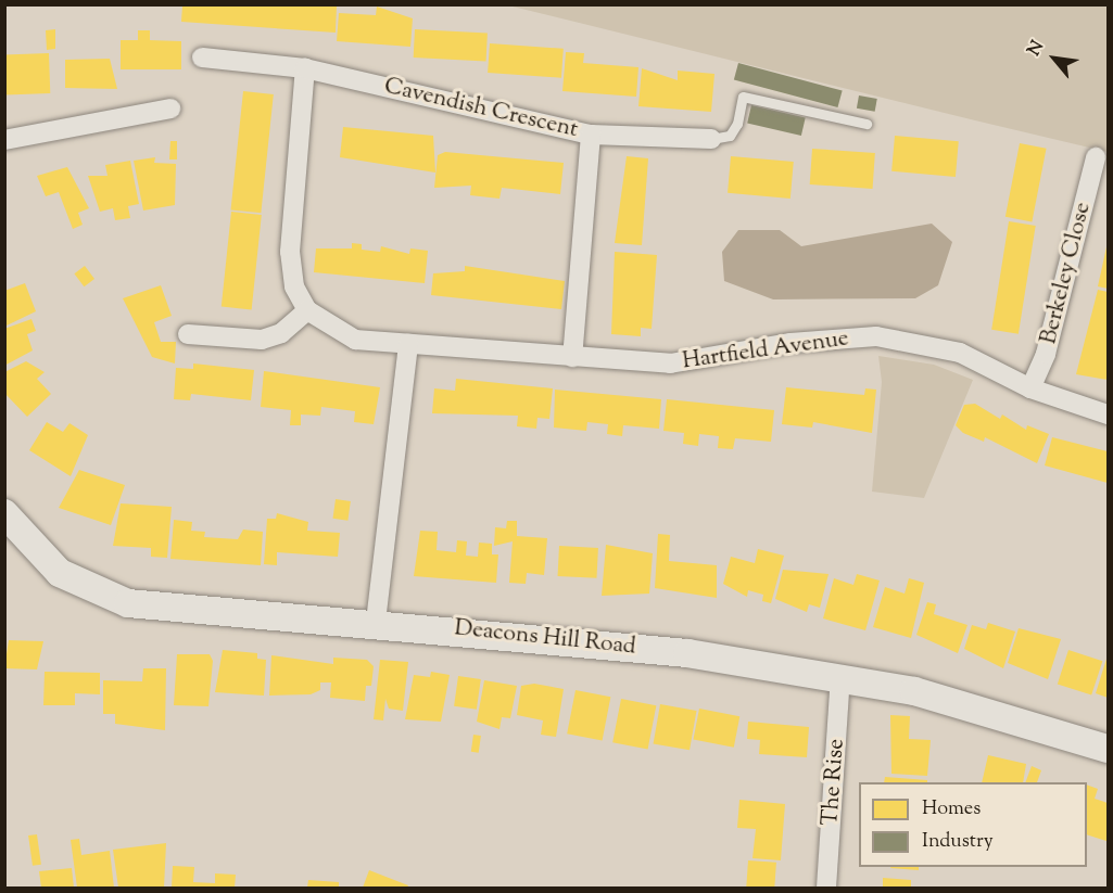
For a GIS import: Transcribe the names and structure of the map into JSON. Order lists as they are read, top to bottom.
{
  "streets": {
    "street": [
      "Cavendish Crescent",
      "Berkeley Close",
      "Hartfield Avenue",
      "Deacons Hill Road",
      "The Rise"
    ]
  },
  "crossings": [
    ["Cavendish Crescent", "Hartfield Avenue"],
    ["Berkeley Close", "Hartfield Avenue"],
    ["Deacons Hill Road", "The Rise"]
  ],
  "legend": ["Homes", "Industry"],
  "north": "top left"
}
